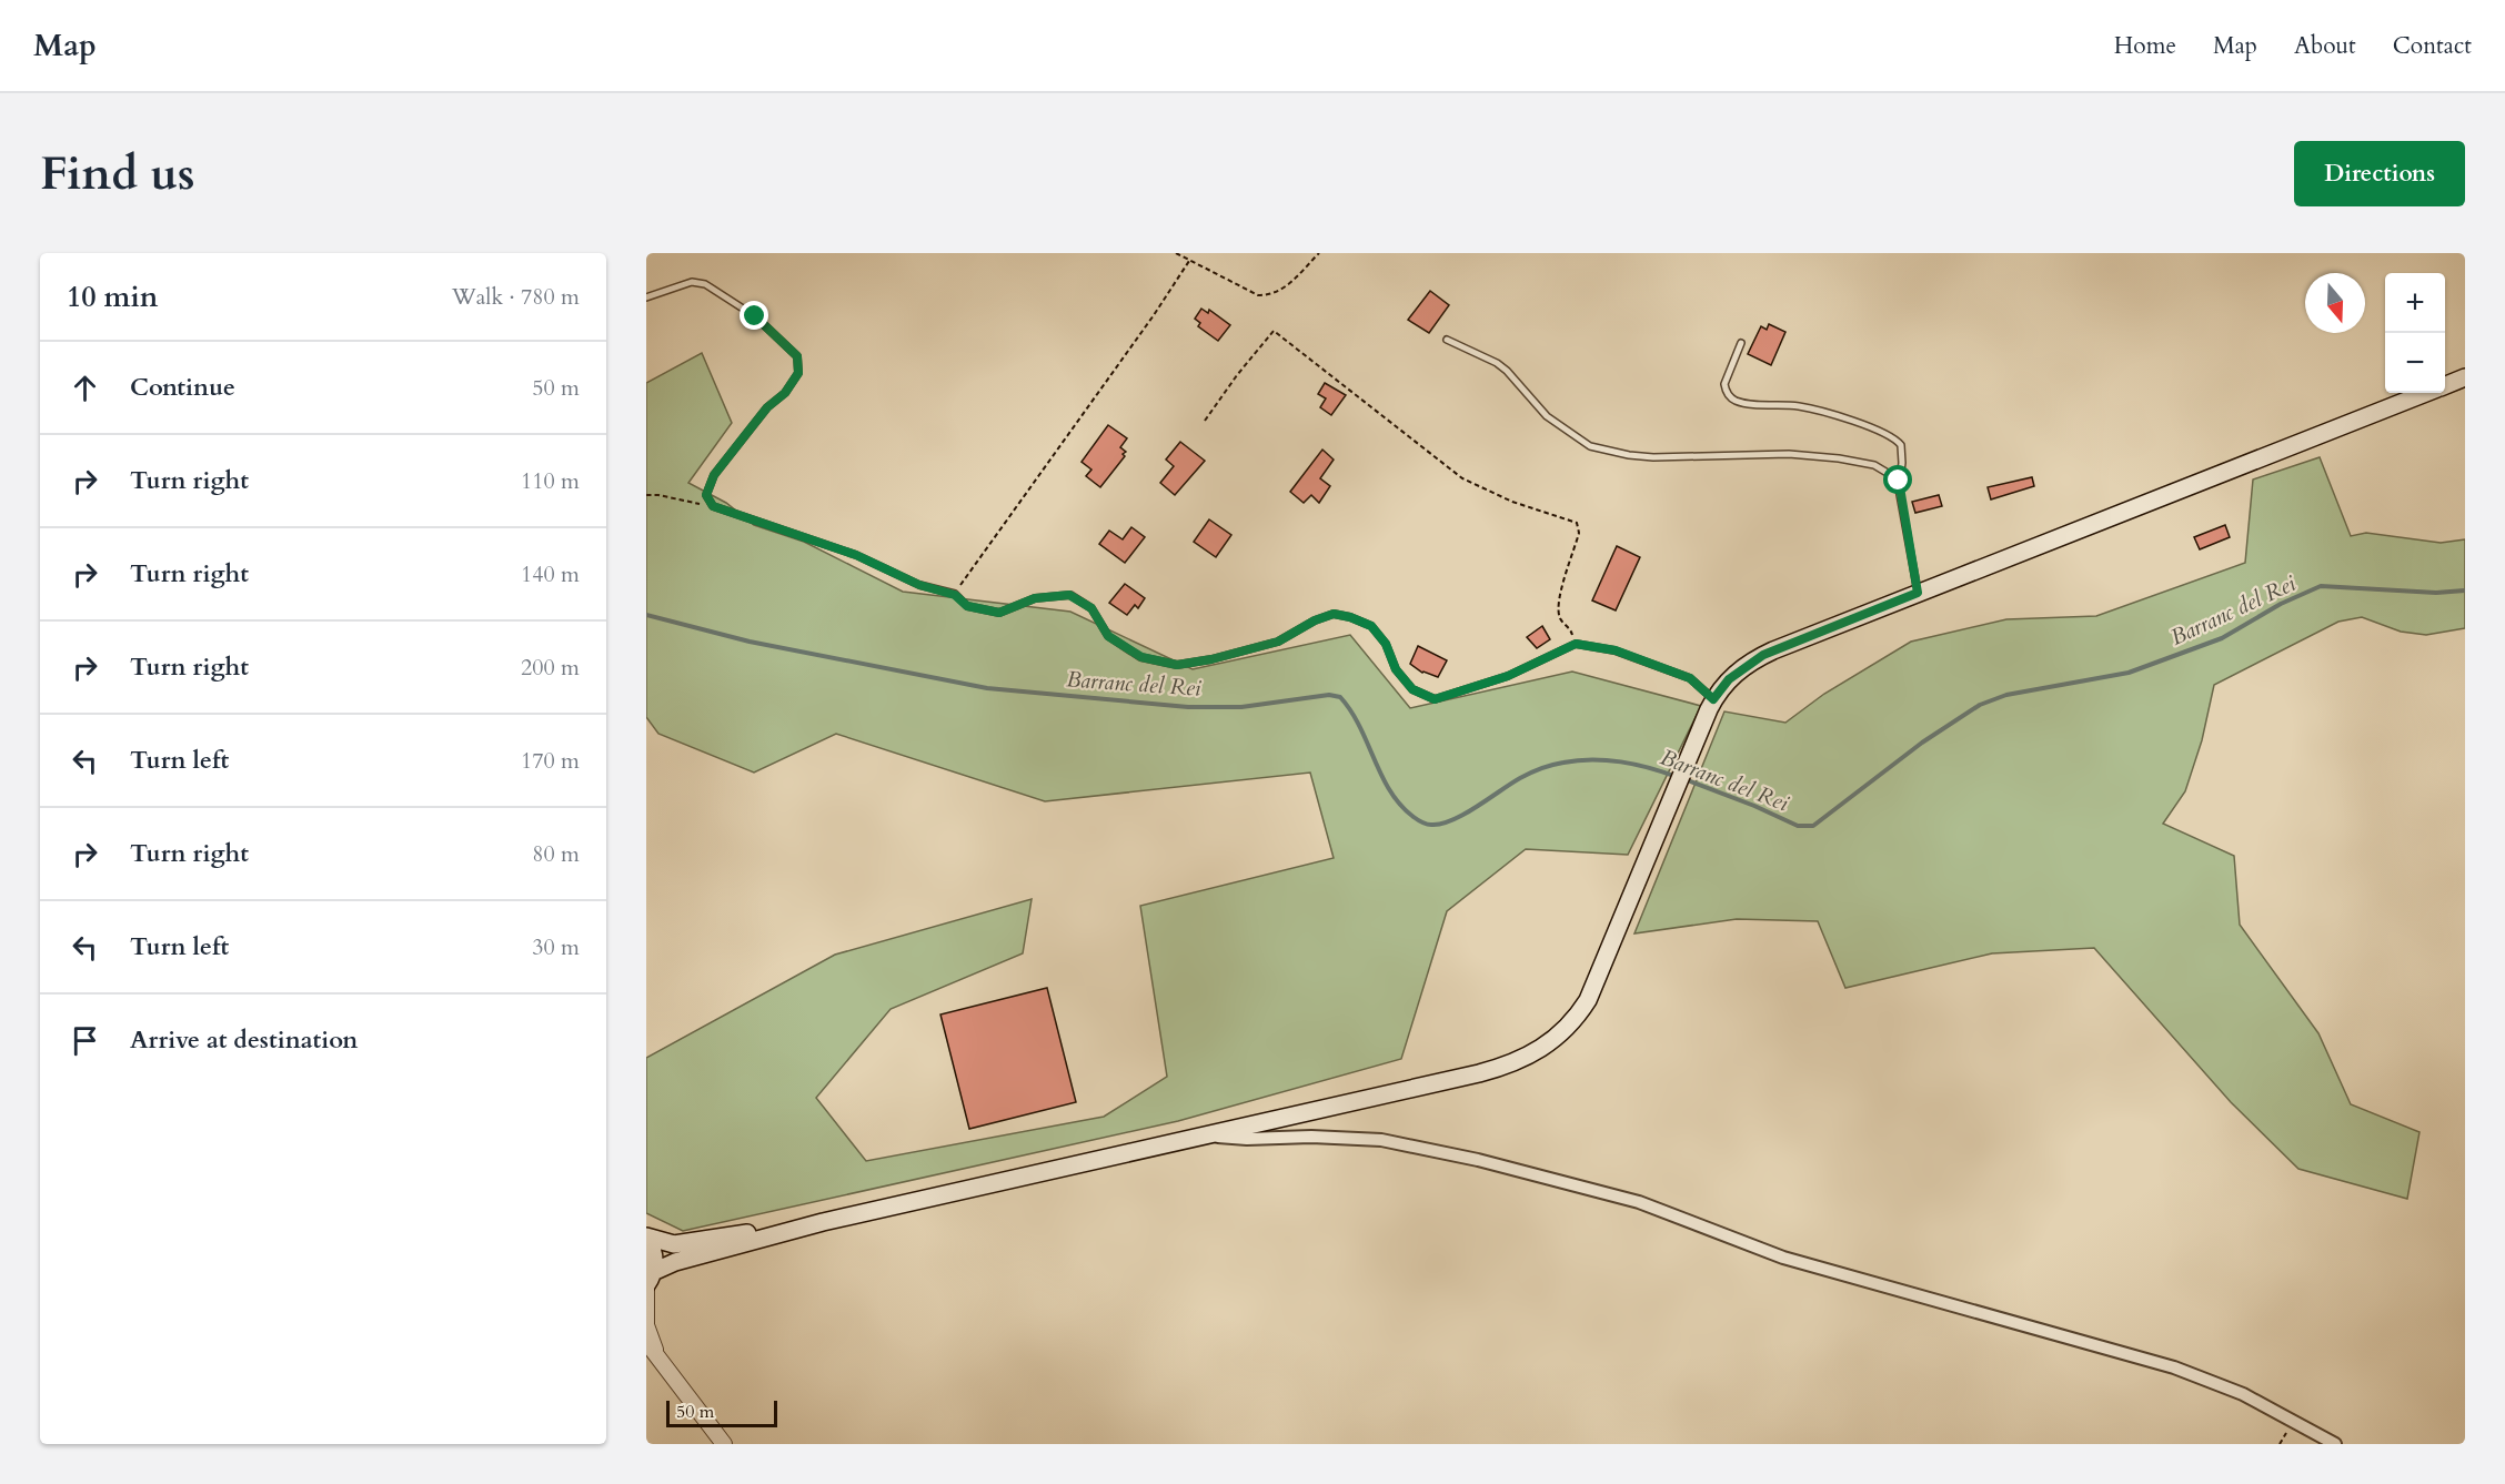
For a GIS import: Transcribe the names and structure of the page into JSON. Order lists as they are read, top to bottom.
{
  "water": ["Barranc del Rei"],
  "scale_bar": "50 m",
  "north": "bottom",
  "page": {
    "header": "Map",
    "nav": [
      "Home",
      "Map",
      "About",
      "Contact"
    ],
    "buttons": "Directions",
    "title": "Find us",
    "heading": ["10 min", "Walk · 780 m"],
    "map_buttons": ["+", "−"],
    "list": [
      ["Continue", "50 m"],
      ["Turn right", "110 m"],
      ["Turn right", "140 m"],
      ["Turn right", "200 m"],
      ["Turn left", "170 m"],
      ["Turn right", "80 m"],
      ["Turn left", "30 m"],
      "Arrive at destination"
    ],
    "scale": "50 m"
  }
}
